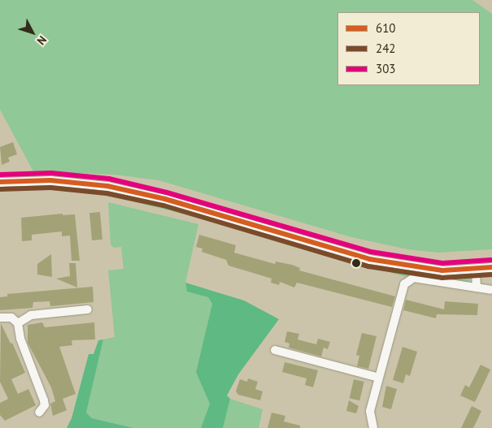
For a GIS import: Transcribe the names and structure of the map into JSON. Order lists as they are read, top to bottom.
{
  "lines": ["transit line 303", "transit line 610", "transit line 242"],
  "legend": ["610", "242", "303"],
  "north": "bottom right"
}
